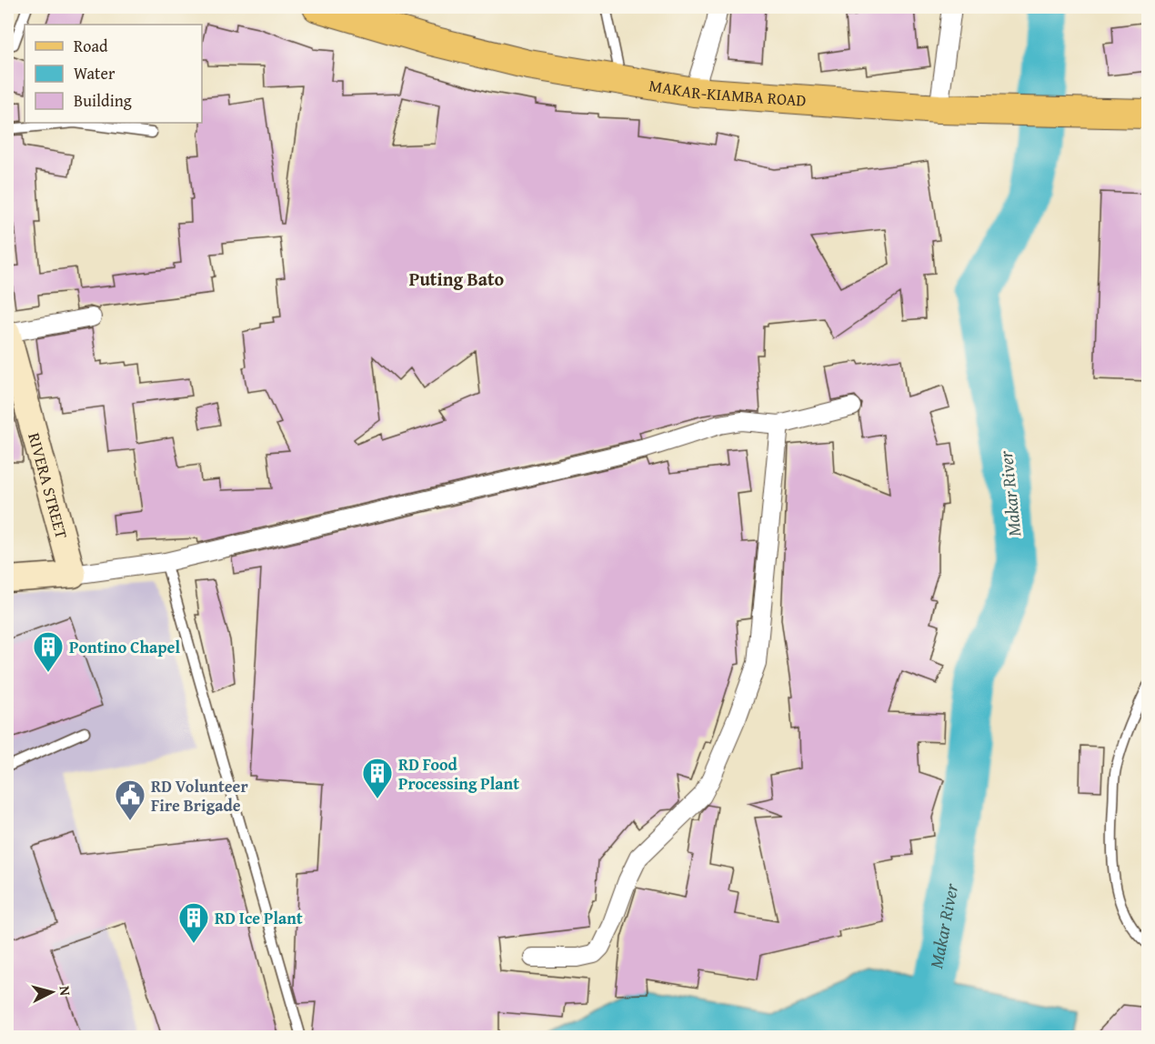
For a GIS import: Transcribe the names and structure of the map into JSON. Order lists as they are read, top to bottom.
{
  "streets": {
    "main road": ["MAKAR-KIAMBA ROAD"],
    "street": ["RIVERA STREET"]
  },
  "districts": ["Puting Bato"],
  "water": ["Makar River"],
  "places": {
    "building": ["Pontino Chapel", "RD Food Processing Plant", "RD Ice Plant"],
    "public building": ["RD Volunteer Fire Brigade"]
  },
  "legend": ["Road", "Water", "Building"],
  "north": "right"
}
